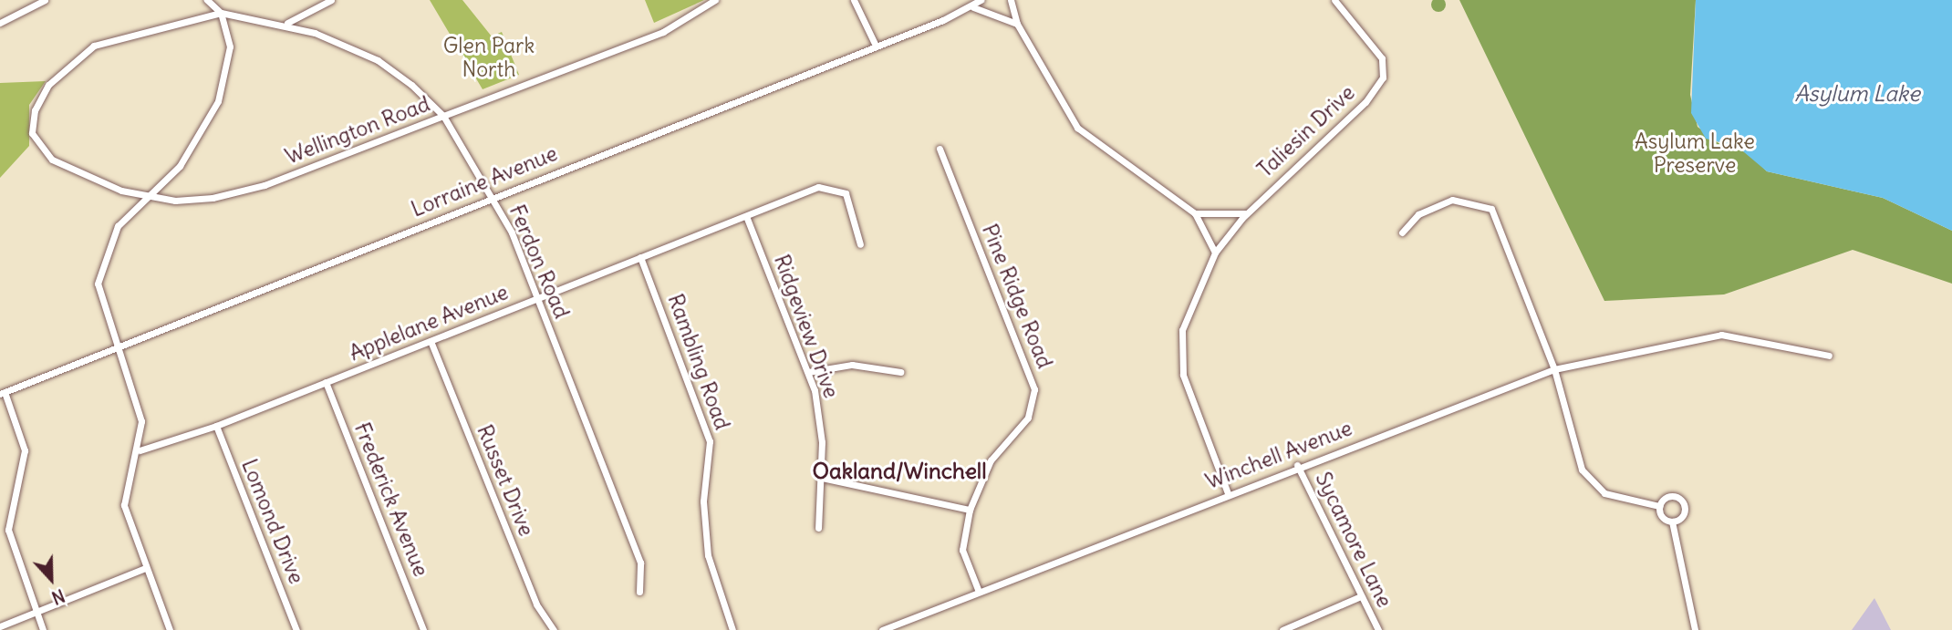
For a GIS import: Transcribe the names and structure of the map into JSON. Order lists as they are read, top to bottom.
{
  "streets": {
    "street": [
      "Wellington Road",
      "Taliesin Drive",
      "Lorraine Avenue",
      "Ferdon Road",
      "Pine Ridge Road",
      "Applelane Avenue",
      "Ridgeview Drive",
      "Rambling Road",
      "Winchell Avenue",
      "Russet Drive",
      "Frederick Avenue",
      "Lomond Drive",
      "Sycamore Lane"
    ]
  },
  "crossings": [
    ["Wellington Road", "Ferdon Road"],
    ["Taliesin Drive", "Winchell Avenue"],
    ["Lorraine Avenue", "Ferdon Road"],
    ["Ferdon Road", "Applelane Avenue"],
    ["Pine Ridge Road", "Winchell Avenue"],
    ["Applelane Avenue", "Ridgeview Drive"],
    ["Applelane Avenue", "Rambling Road"],
    ["Applelane Avenue", "Russet Drive"],
    ["Applelane Avenue", "Frederick Avenue"],
    ["Applelane Avenue", "Lomond Drive"],
    ["Winchell Avenue", "Sycamore Lane"]
  ],
  "districts": ["Oakland/Winchell"],
  "water": ["Asylum Lake"],
  "parks": ["Glen Park North", "Asylum Lake Preserve"],
  "north": "bottom"
}
